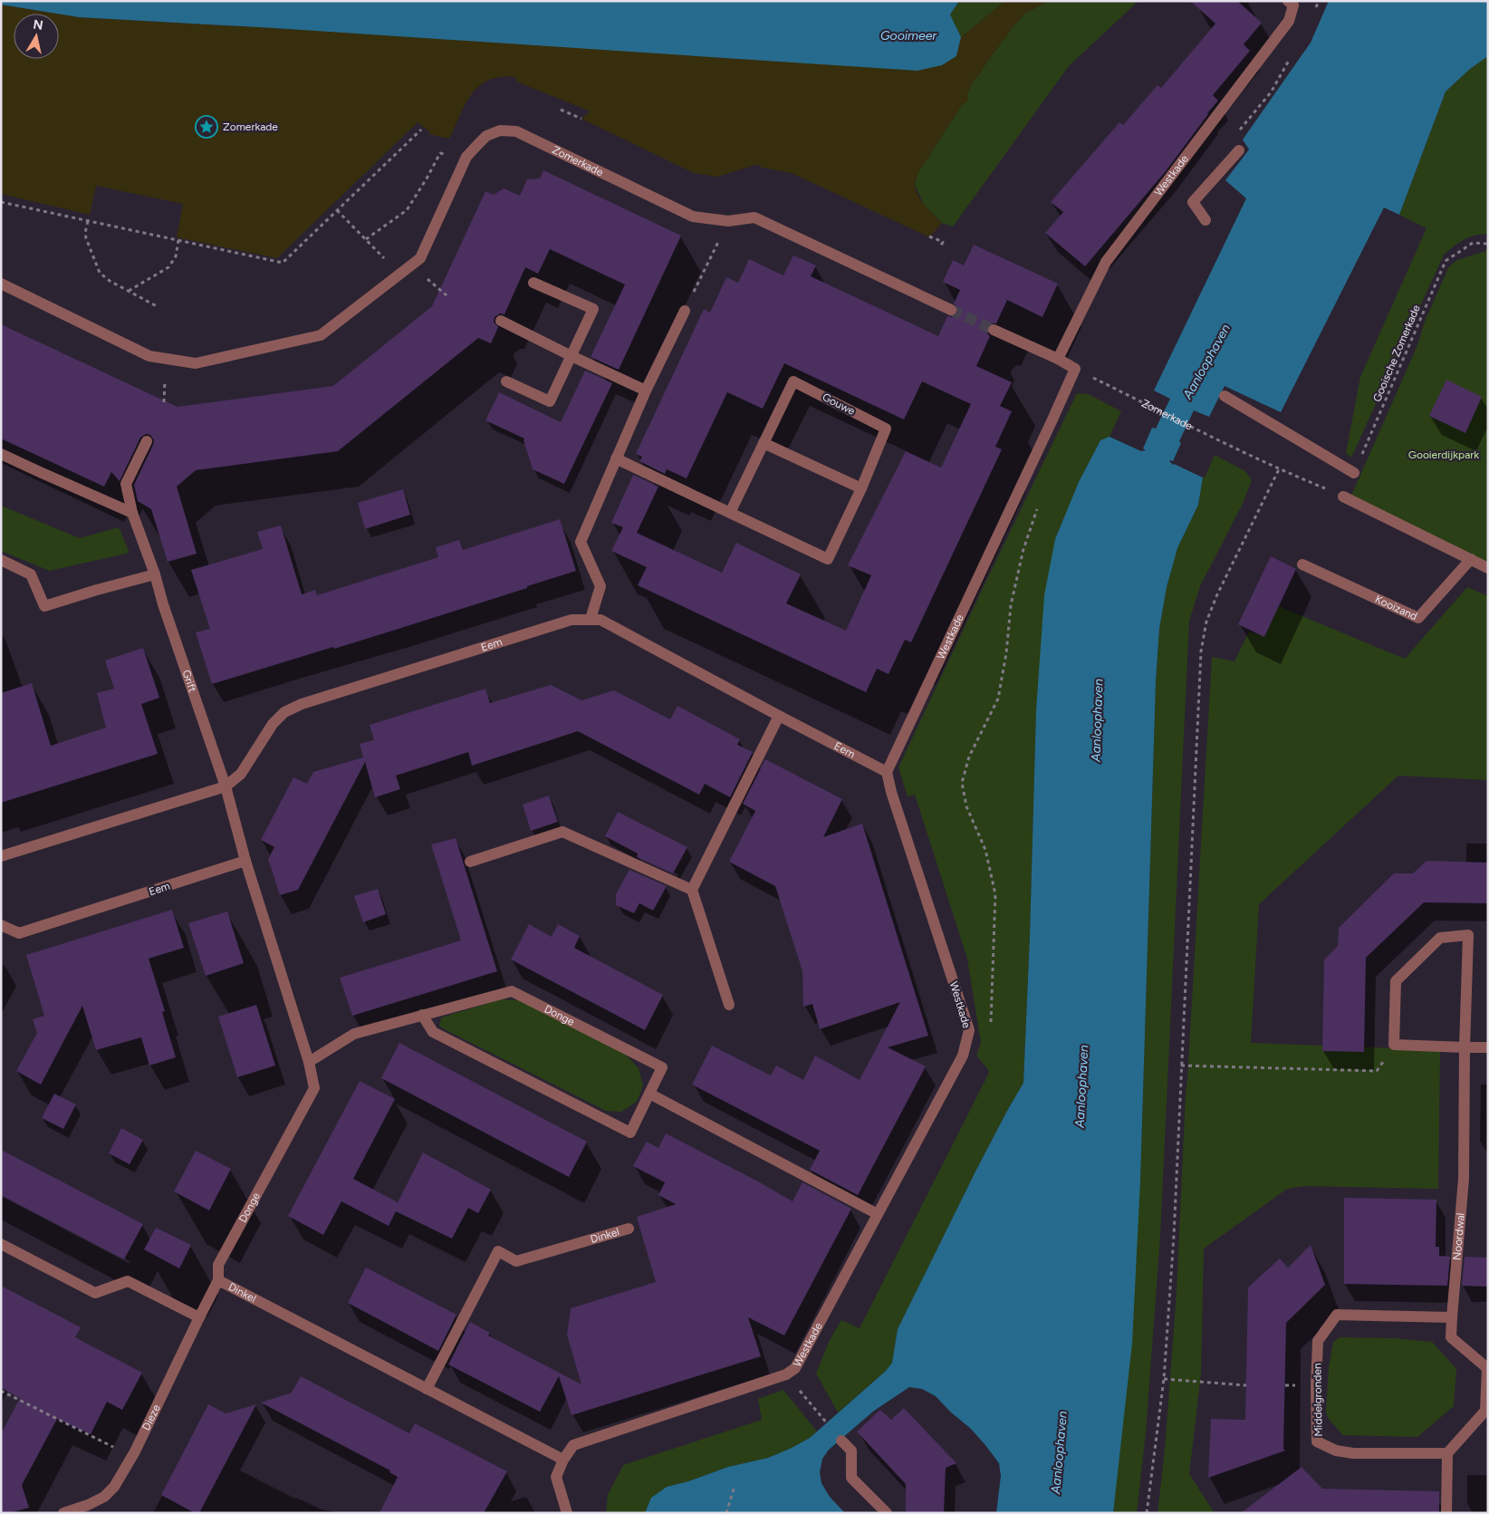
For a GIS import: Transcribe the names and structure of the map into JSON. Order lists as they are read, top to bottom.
{
  "streets": {
    "street": [
      "Zomerkade",
      "Westkade",
      "Gouwe",
      "Kooizand",
      "Eem",
      "Grift",
      "Donge",
      "Dinkel",
      "Noordwal",
      "Middelgronden",
      "Dieze"
    ],
    "path": ["Gooische Zomerkade"]
  },
  "crossings": [
    ["Zomerkade", "Westkade"],
    ["Westkade", "Eem"],
    ["Westkade", "Dinkel"],
    ["Eem", "Grift"],
    ["Eem", "Donge"],
    ["Donge", "Dinkel"],
    ["Dinkel", "Dieze"],
    ["Noordwal", "Middelgronden"]
  ],
  "water": ["Gooimeer", "Aanloophaven"],
  "parks": ["Gooierdijkpark"],
  "places": {
    "place": ["Zomerkade"]
  },
  "north": "top"
}
